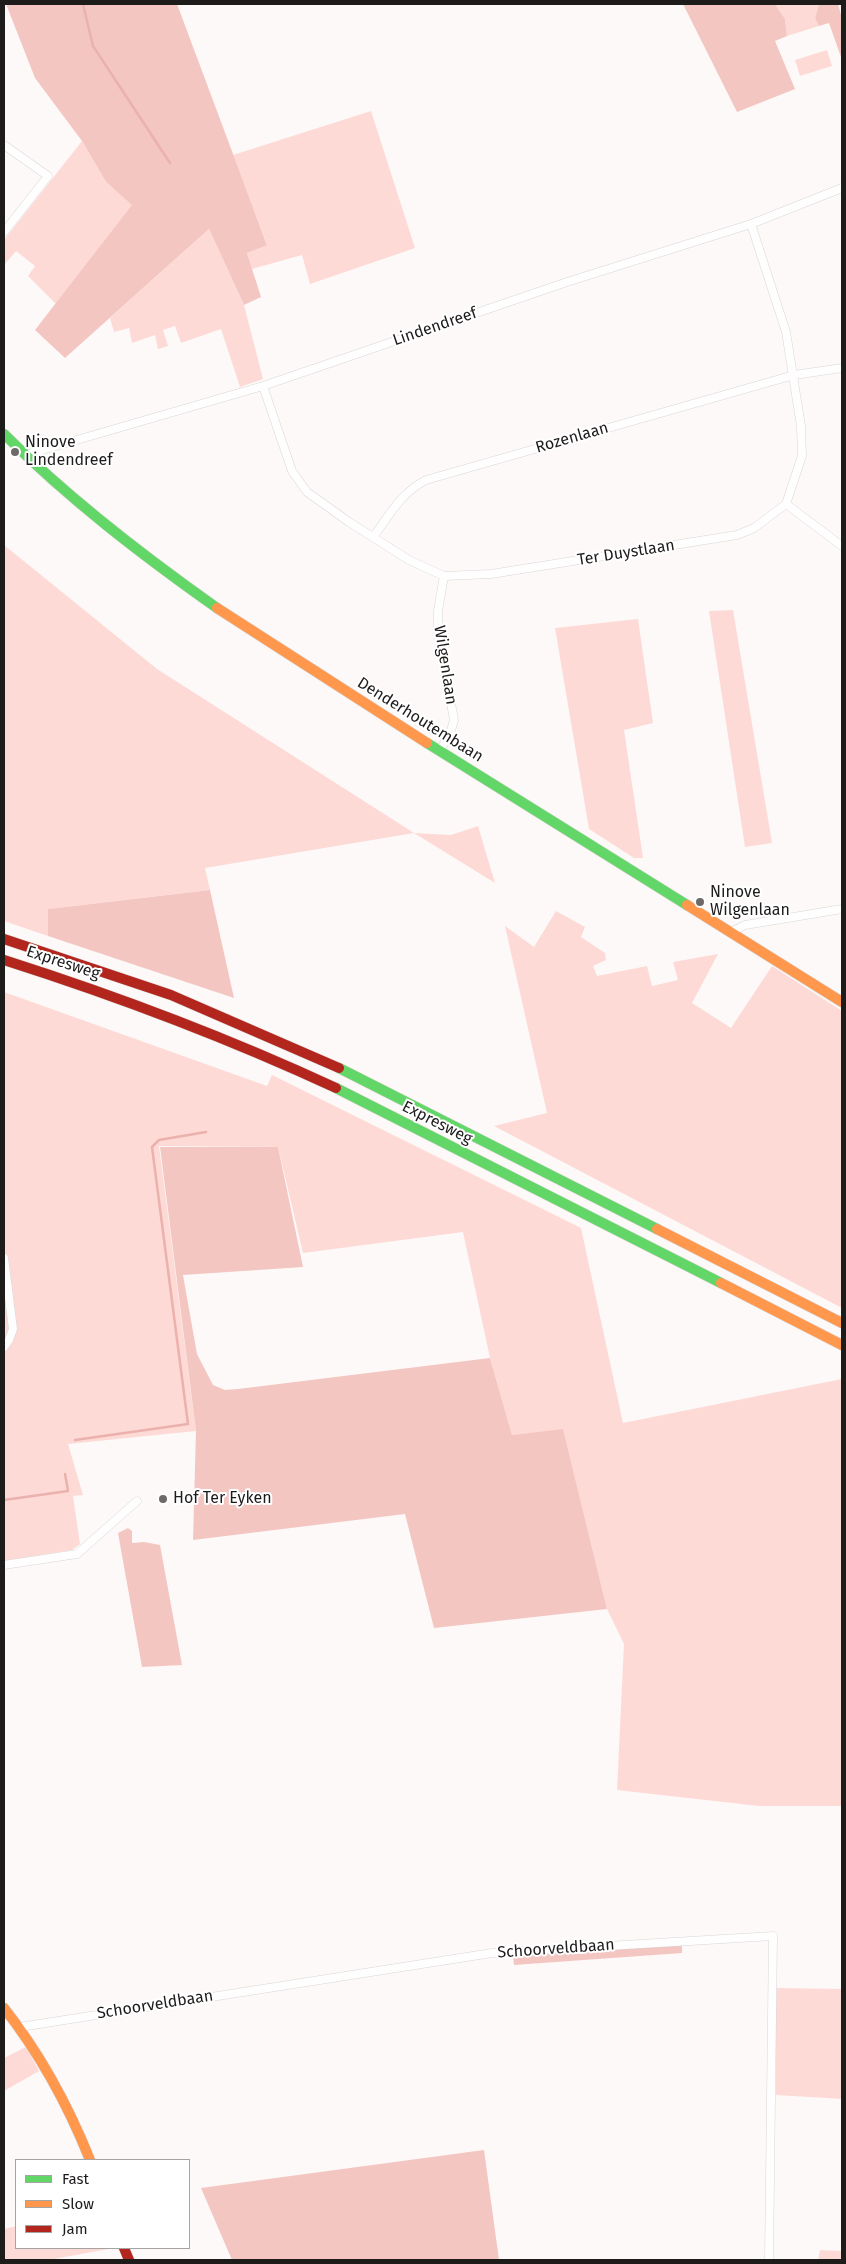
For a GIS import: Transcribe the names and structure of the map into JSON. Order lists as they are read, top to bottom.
{
  "streets": {
    "main road": ["Denderhoutembaan", "Expresweg"],
    "street": [
      "Lindendreef",
      "Rozenlaan",
      "Ter Duystlaan",
      "Wilgenlaan",
      "Schoorveldbaan"
    ]
  },
  "crossings": [
    ["Lindendreef", "Ter Duystlaan"],
    ["Lindendreef", "Denderhoutembaan"],
    ["Rozenlaan", "Ter Duystlaan"],
    ["Ter Duystlaan", "Wilgenlaan"],
    ["Wilgenlaan", "Denderhoutembaan"]
  ],
  "places": ["Ninove Lindendreef", "Ninove Wilgenlaan", "Hof Ter Eyken"],
  "legend": ["Fast", "Slow", "Jam"]
}
